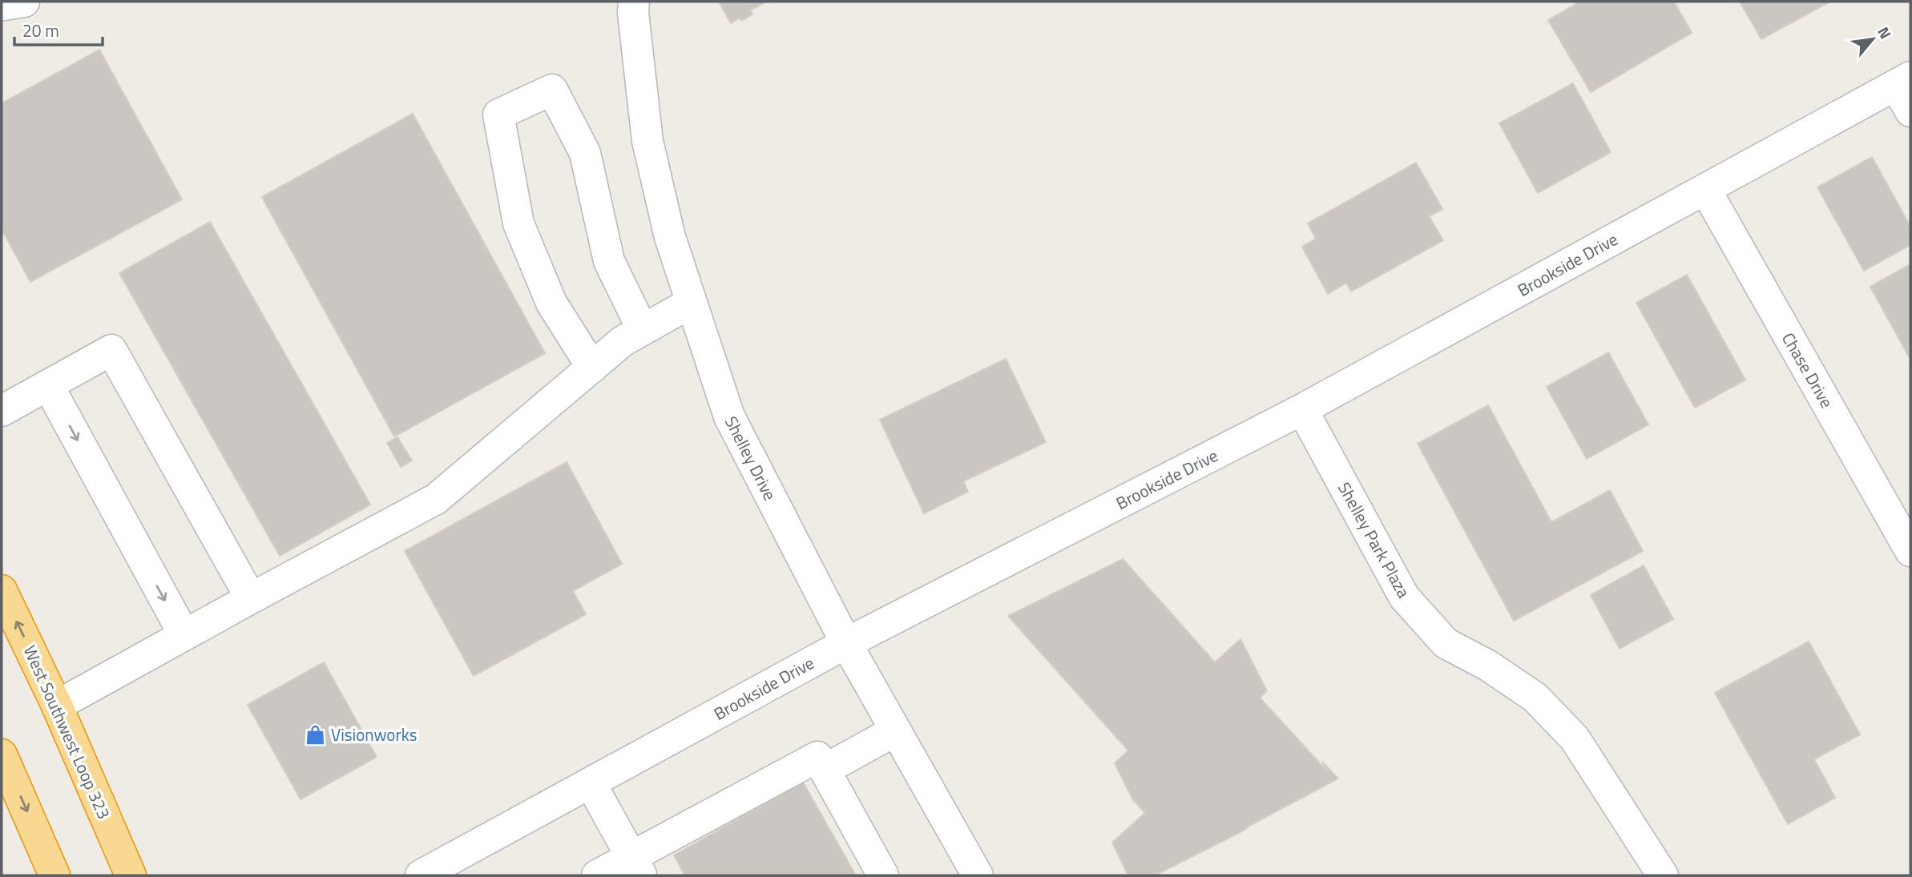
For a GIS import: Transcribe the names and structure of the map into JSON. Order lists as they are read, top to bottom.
{
  "streets": {
    "highway": ["West Southwest Loop 323"],
    "street": [
      "Brookside Drive",
      "Chase Drive",
      "Shelley Drive",
      "Shelley Park Plaza"
    ]
  },
  "crossings": [
    ["Brookside Drive", "Chase Drive"],
    ["Brookside Drive", "Shelley Drive"],
    ["Brookside Drive", "Shelley Park Plaza"]
  ],
  "one_way": ["West Southwest Loop 323"],
  "places": {
    "shop": ["Visionworks"]
  },
  "scale_bar": "20 m",
  "north": "top right"
}
